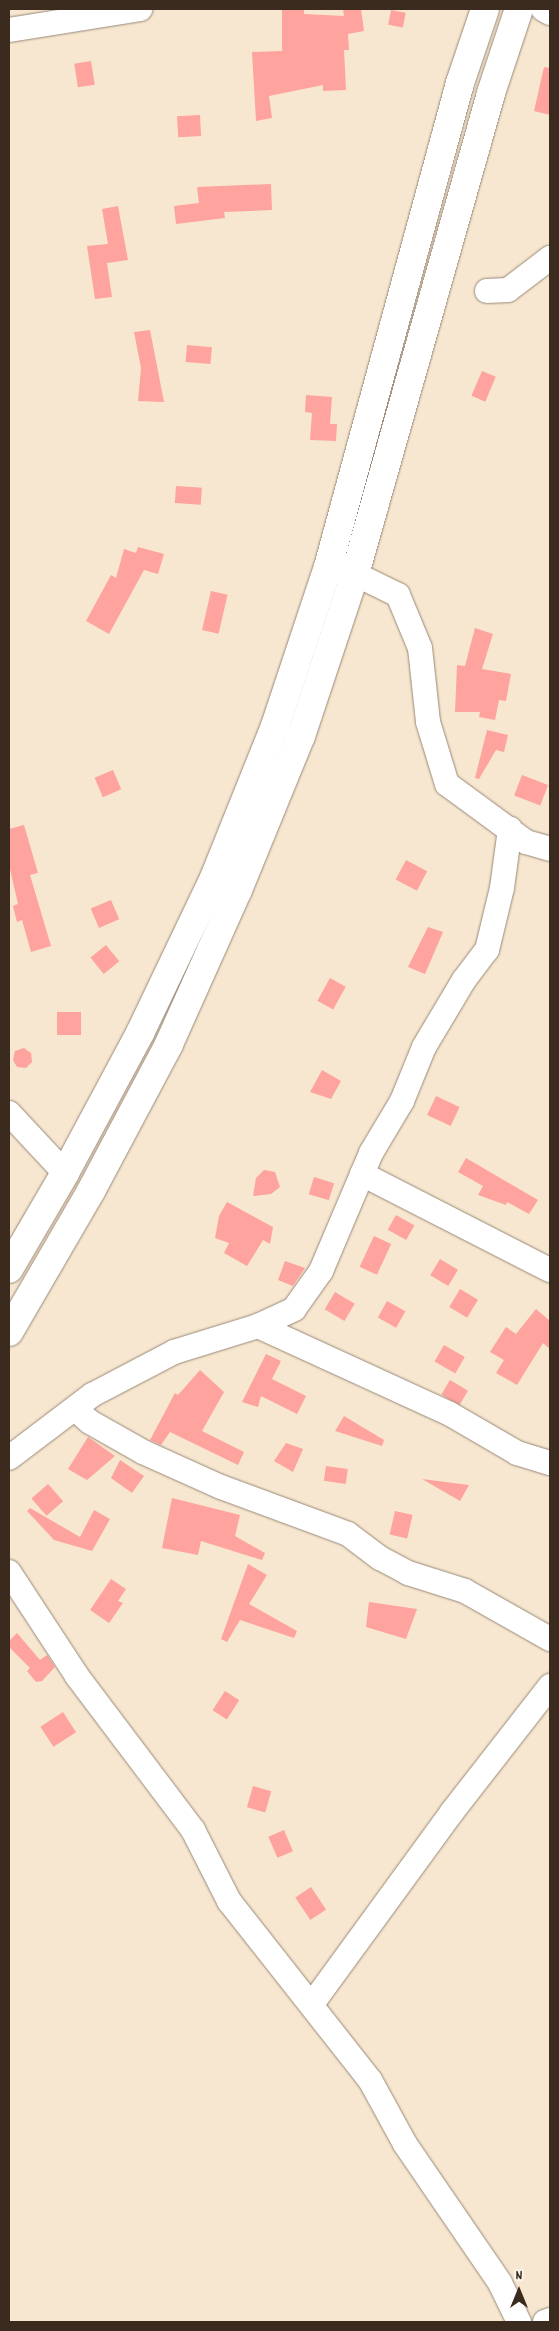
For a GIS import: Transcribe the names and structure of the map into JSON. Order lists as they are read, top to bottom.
{
  "north": "top"
}
